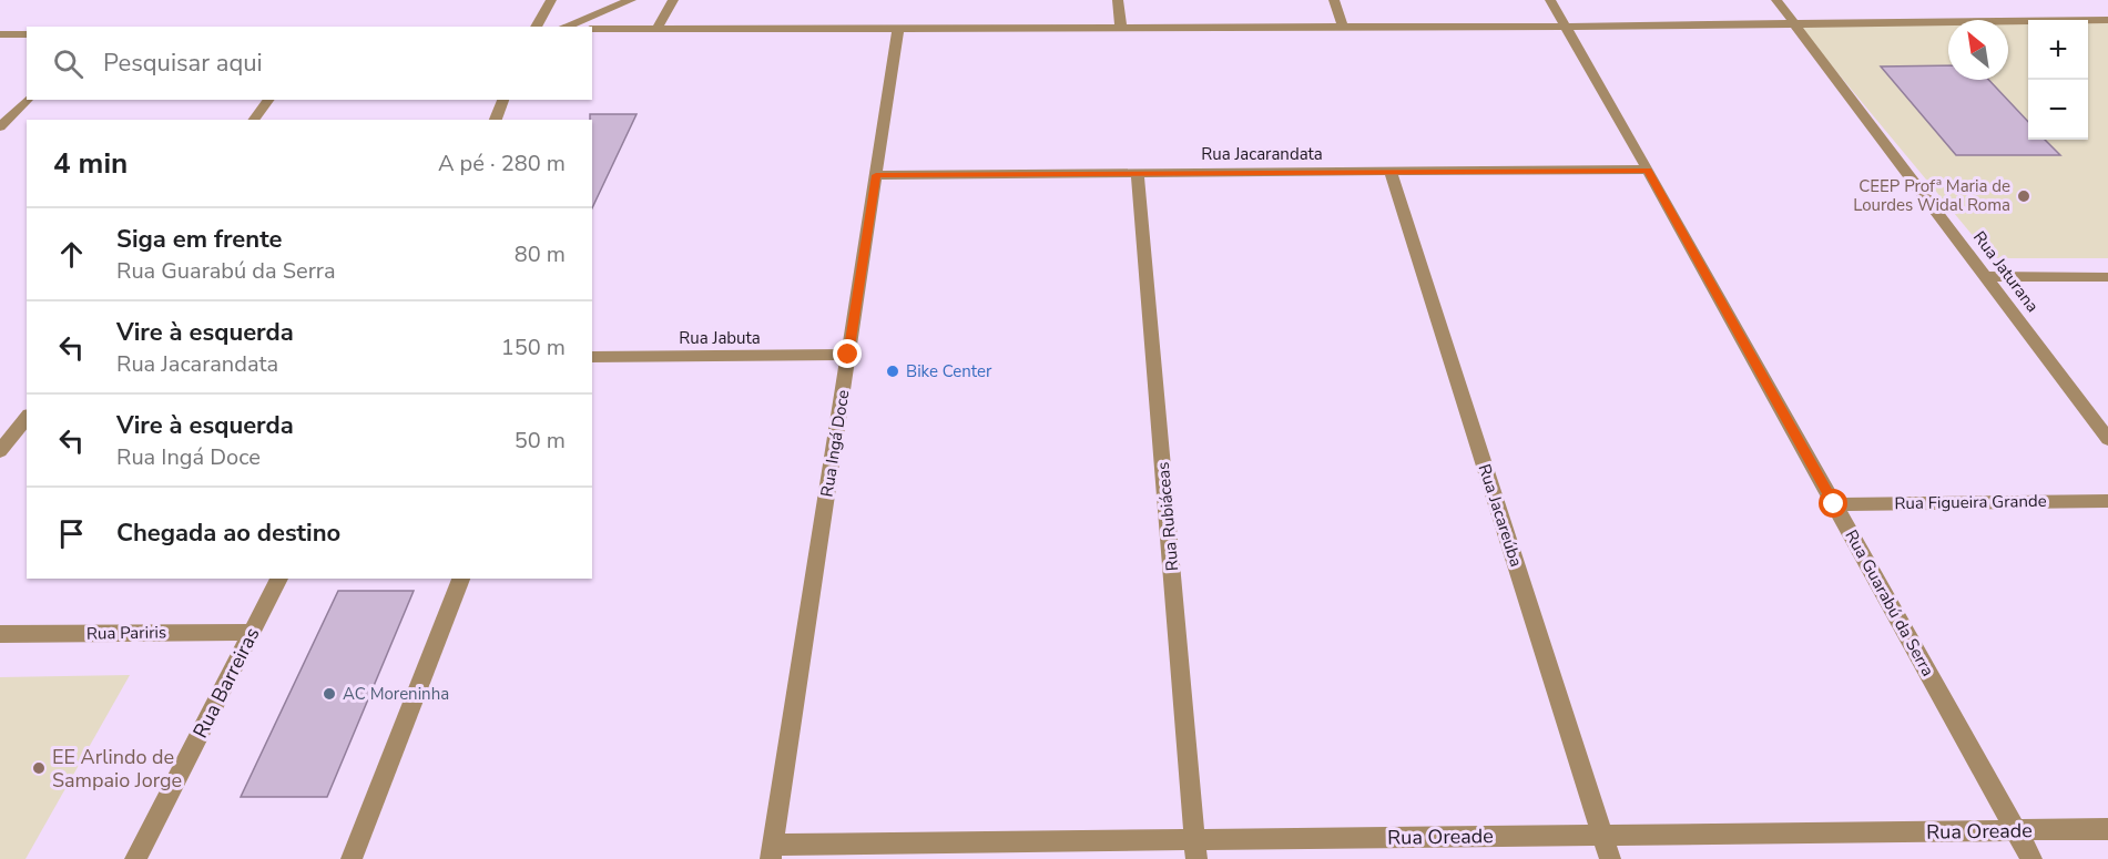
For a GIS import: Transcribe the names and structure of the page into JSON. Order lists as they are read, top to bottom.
{
  "streets": {
    "street": [
      "Rua Jacarandata",
      "Rua Jaturana",
      "Rua Jabuta",
      "Rua Ingá Doce",
      "Rua Figueira Grande",
      "Rua Jacareúba",
      "Rua Rubiáceas",
      "Rua Guarabú da Serra",
      "Rua Pariris",
      "Rua Barreiras",
      "Rua Oreade"
    ]
  },
  "crossings": [
    ["Rua Jacarandata", "Rua Ingá Doce"],
    ["Rua Jacarandata", "Rua Jacareúba"],
    ["Rua Jacarandata", "Rua Rubiáceas"],
    ["Rua Jacarandata", "Rua Guarabú da Serra"],
    ["Rua Jabuta", "Rua Ingá Doce"],
    ["Rua Ingá Doce", "Rua Oreade"],
    ["Rua Figueira Grande", "Rua Guarabú da Serra"],
    ["Rua Jacareúba", "Rua Oreade"],
    ["Rua Rubiáceas", "Rua Oreade"],
    ["Rua Guarabú da Serra", "Rua Oreade"],
    ["Rua Pariris", "Rua Barreiras"]
  ],
  "places": [
    "CEEP Profª Maria de Lourdes Widal Roma",
    "Bike Center",
    "AC Moreninha",
    "EE Arlindo de Sampaio Jorge"
  ],
  "north": "top left",
  "page": {
    "map_buttons": ["+", "−"],
    "search": "Pesquisar aqui",
    "heading": ["4 min", "A pé · 280 m"],
    "list": [
      ["Siga em frente", "Rua Guarabú da Serra", "80 m"],
      ["Vire à esquerda", "Rua Jacarandata", "150 m"],
      ["Vire à esquerda", "Rua Ingá Doce", "50 m"],
      "Chegada ao destino"
    ]
  }
}
